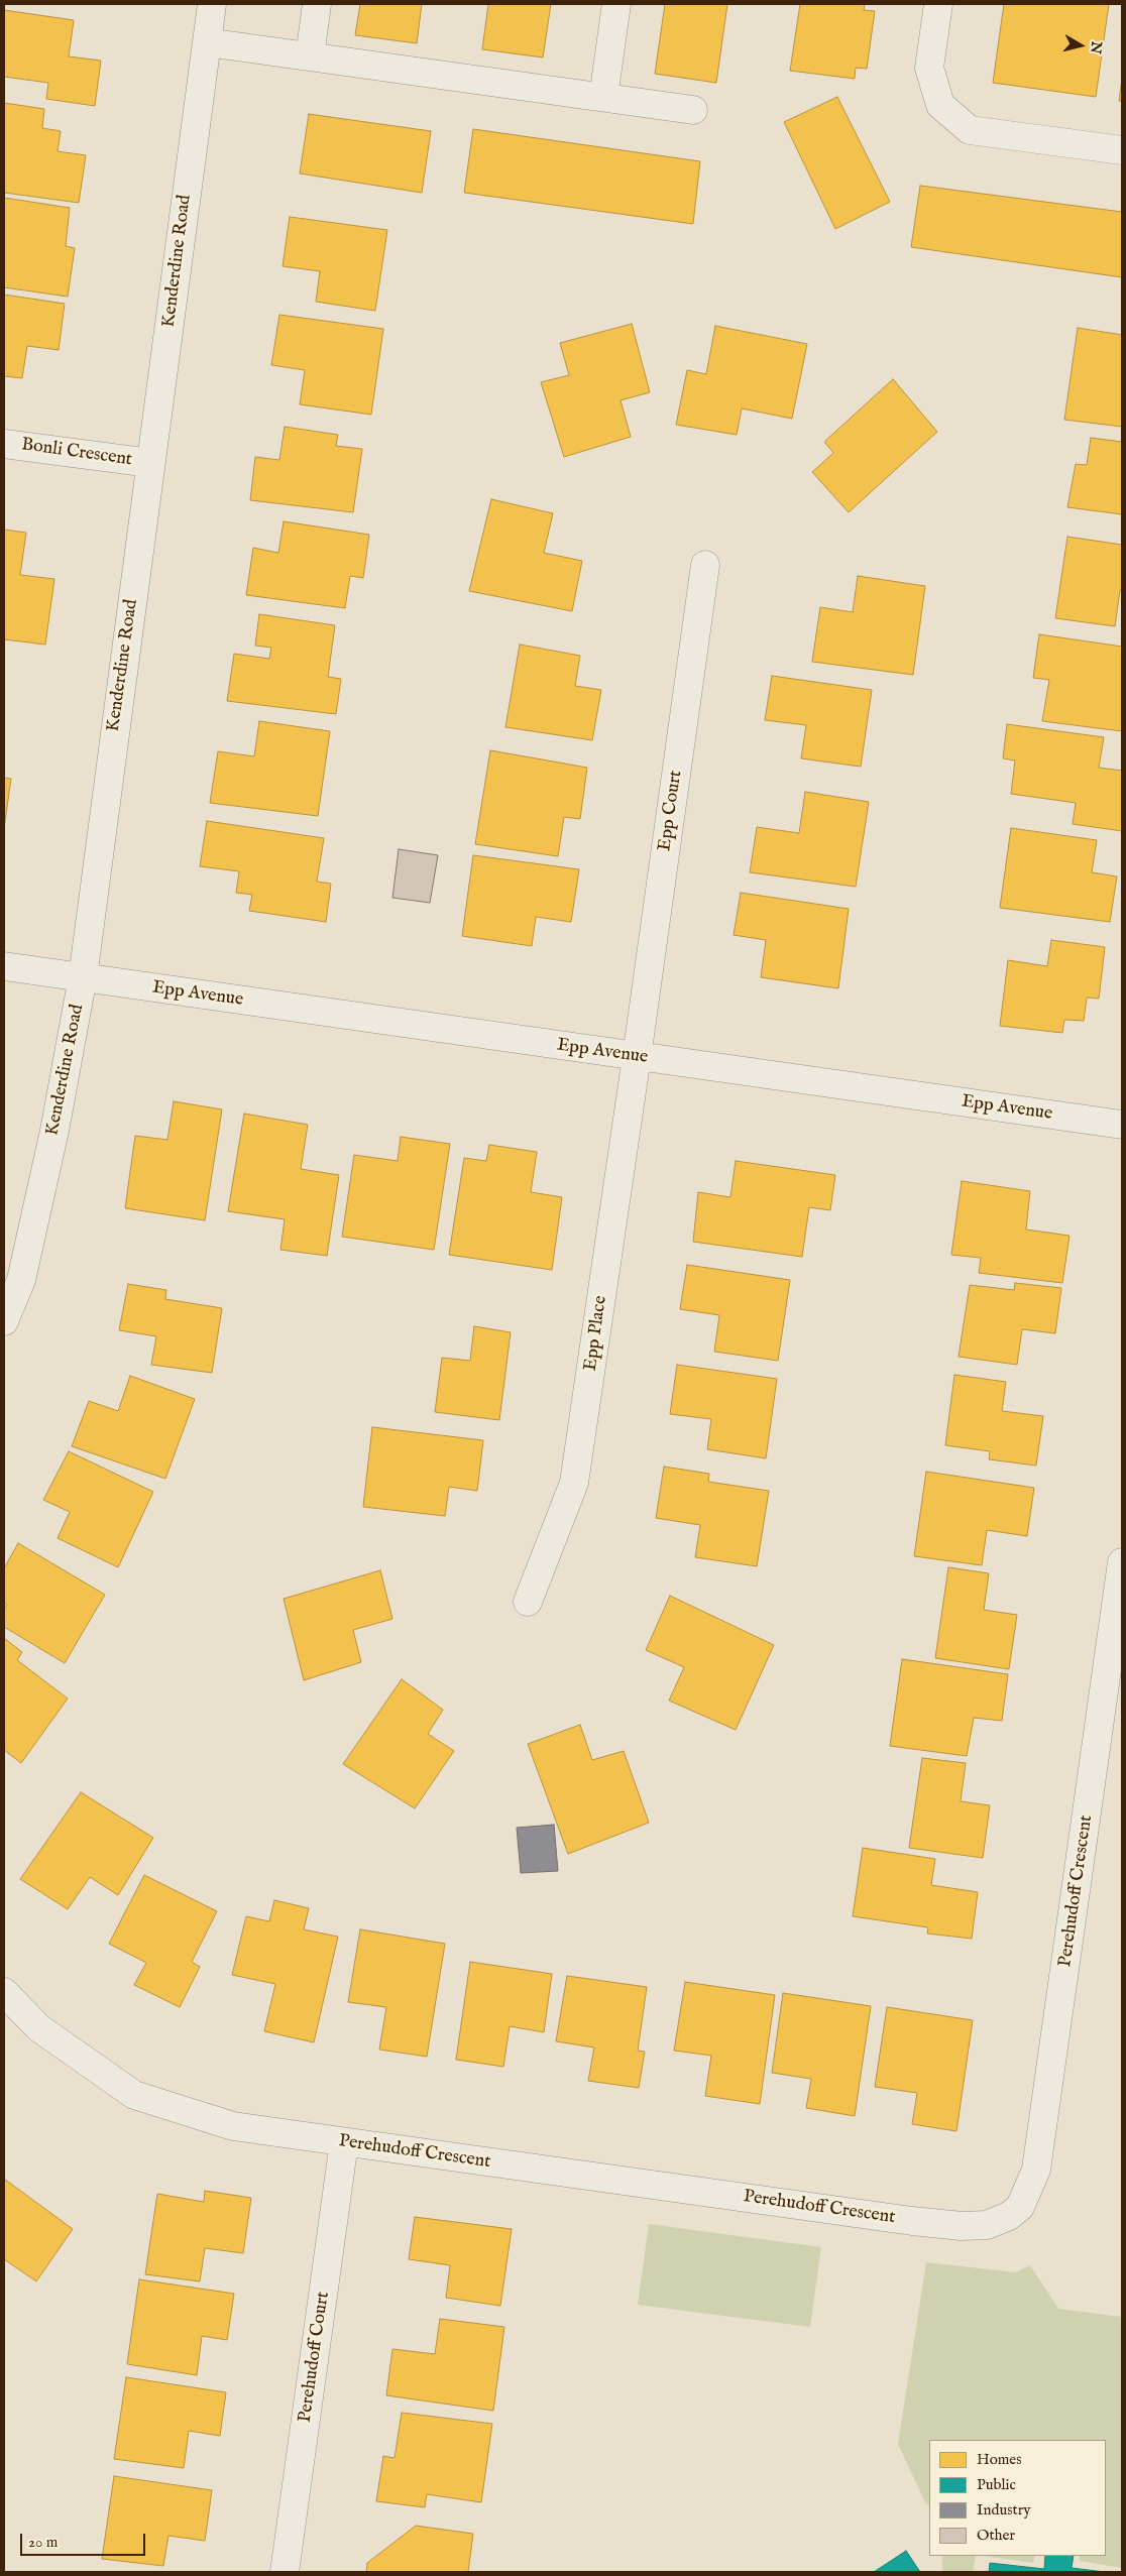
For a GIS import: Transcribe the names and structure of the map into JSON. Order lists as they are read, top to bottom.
{
  "streets": {
    "street": [
      "Kenderdine Road",
      "Bonli Crescent",
      "Epp Court",
      "Epp Avenue",
      "Epp Place",
      "Perehudoff Crescent",
      "Perehudoff Court"
    ]
  },
  "crossings": [
    ["Kenderdine Road", "Bonli Crescent"],
    ["Kenderdine Road", "Epp Avenue"],
    ["Epp Court", "Epp Avenue"],
    ["Epp Court", "Epp Place"],
    ["Epp Avenue", "Epp Place"],
    ["Perehudoff Crescent", "Perehudoff Court"]
  ],
  "legend": [
    "Homes",
    "Public",
    "Industry",
    "Other"
  ],
  "scale_bar": "20 m",
  "north": "right"
}
